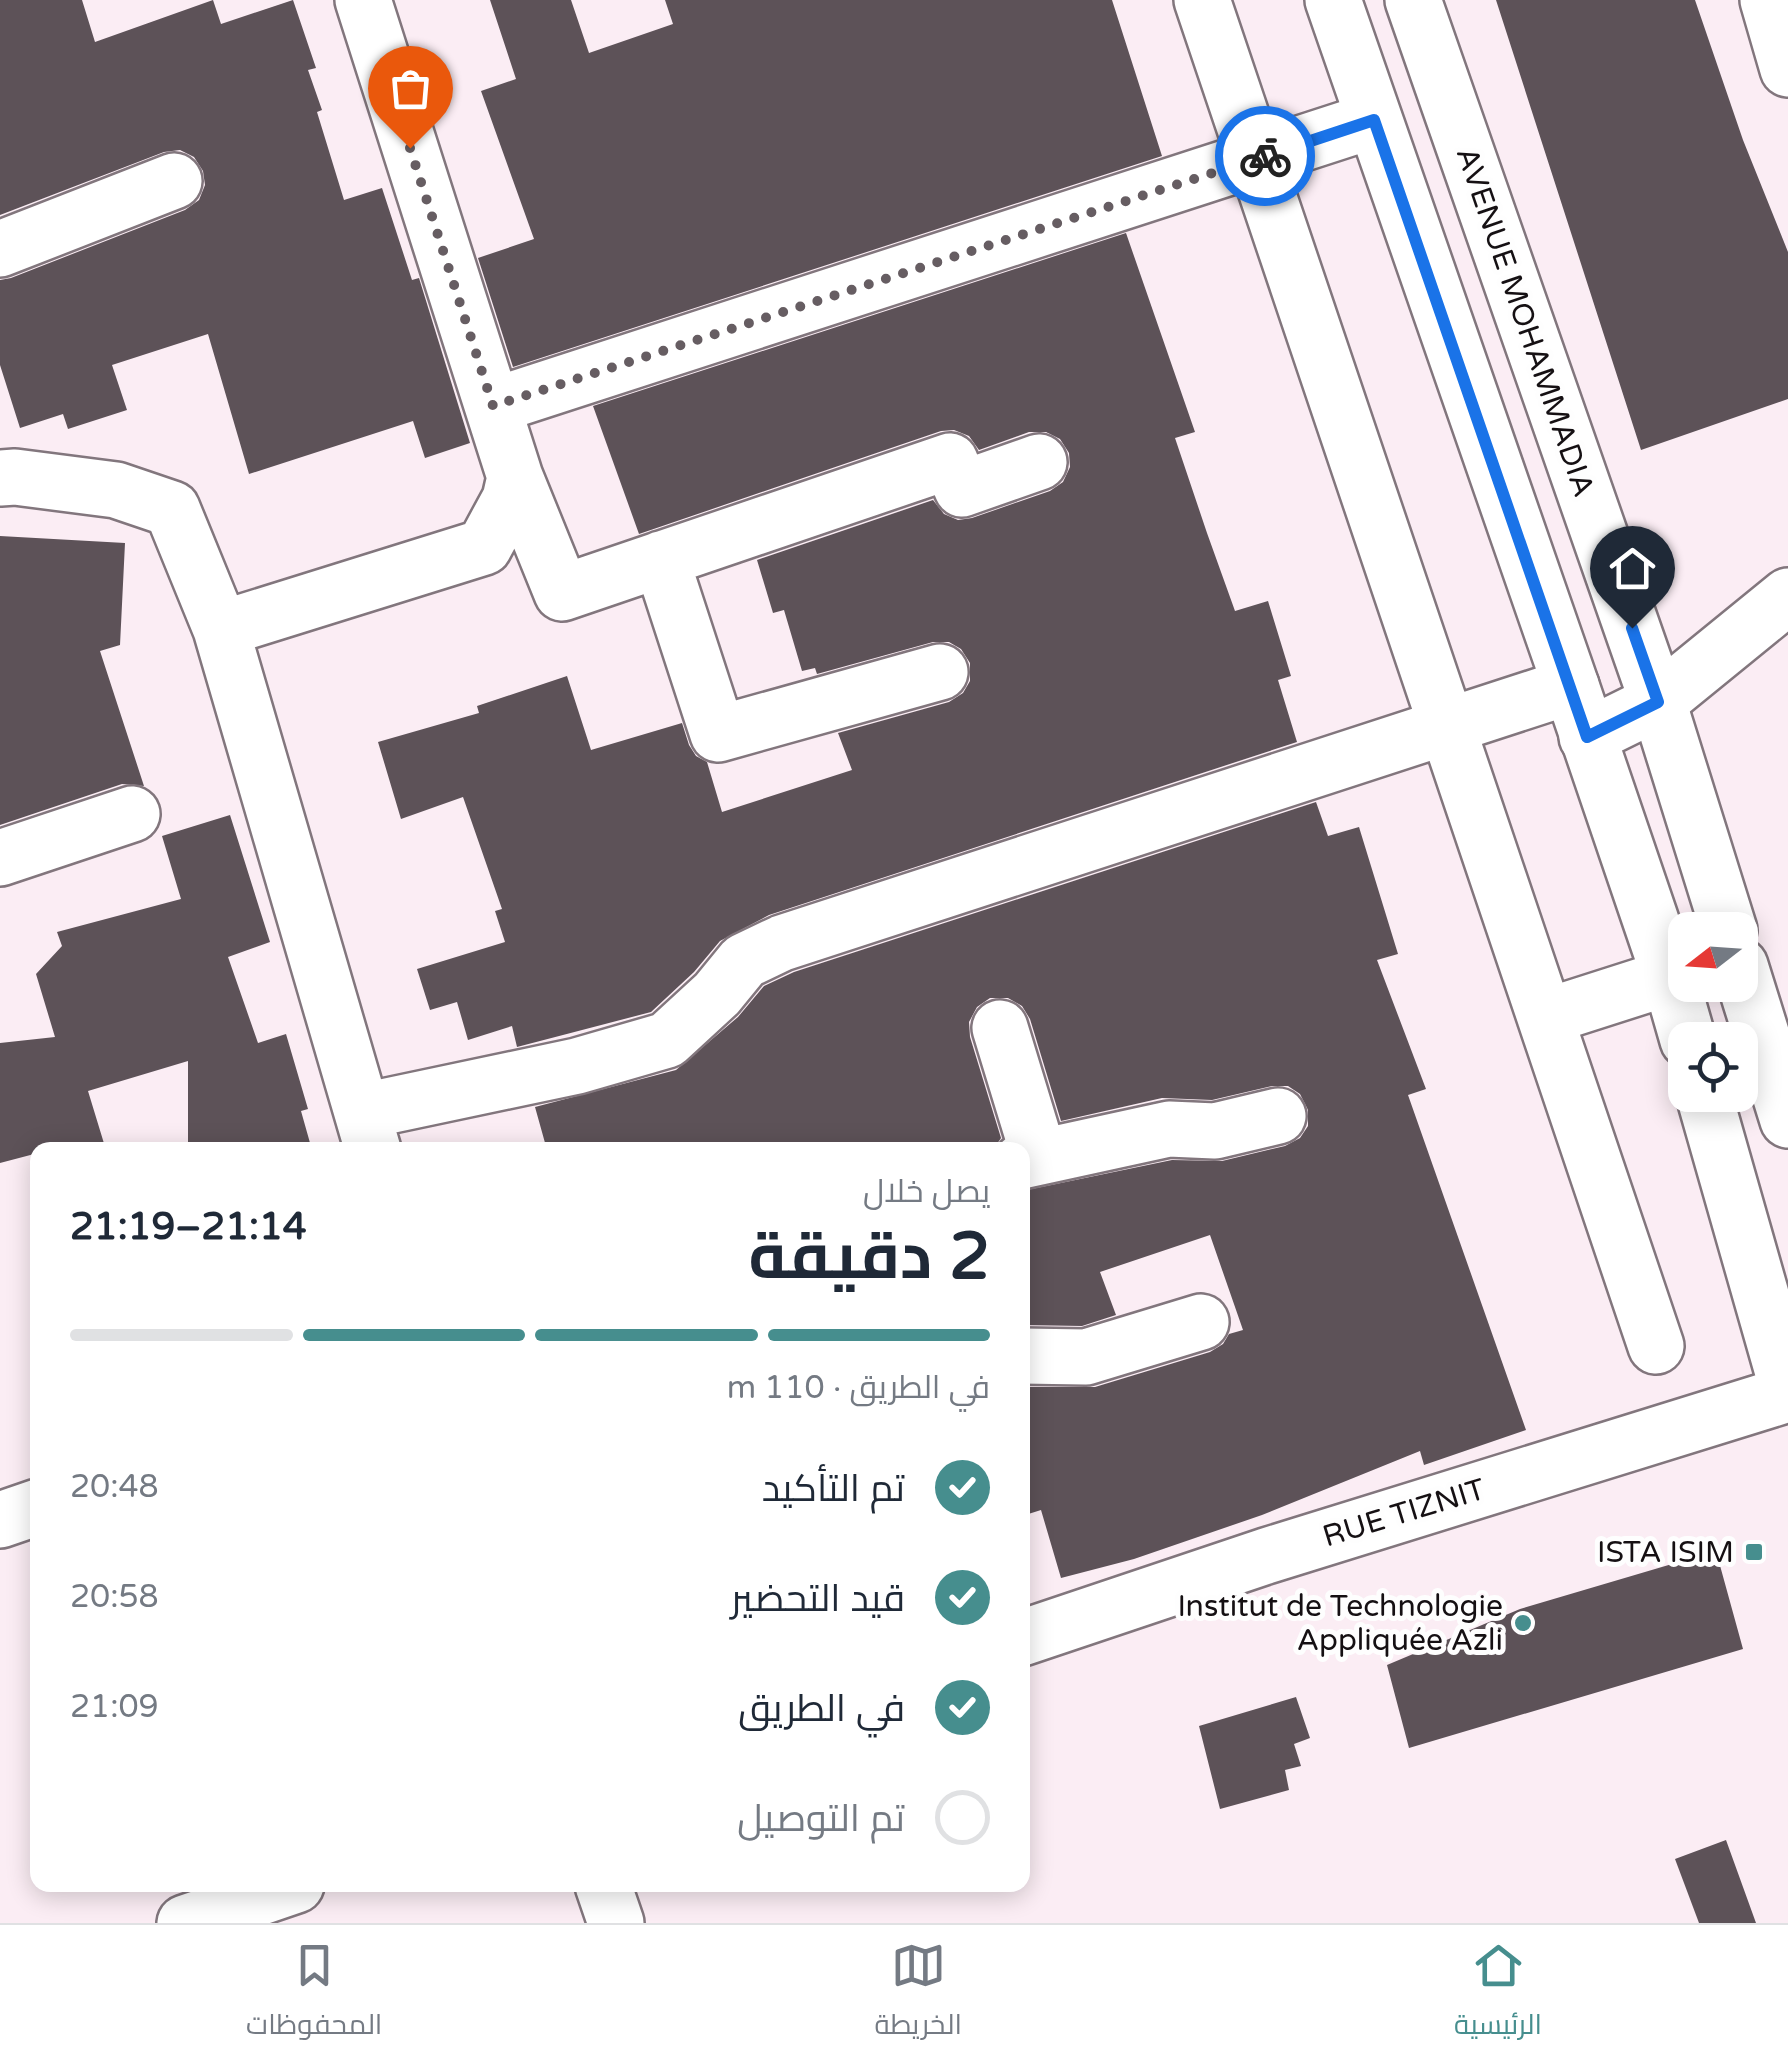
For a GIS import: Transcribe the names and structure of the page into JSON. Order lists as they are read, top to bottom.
{
  "streets": {
    "street": ["AVENUE MOHAMMADIA", "RUE TIZNIT"]
  },
  "places": {
    "transit": ["ISTA ISIM"],
    "other": ["Institut de Technologie Appliquée Azli"]
  },
  "north": "left",
  "page": {
    "heading": ["2 دقيقة", "يصل خلال", "21:14–21:19"],
    "bar": "في الطريق · 110 m",
    "list": [
      ["تم التأكيد", "20:48"],
      ["قيد التحضير", "20:58"],
      ["في الطريق", "21:09"],
      "تم التوصيل"
    ],
    "tabs": ["الرئيسية", "الخريطة", "المحفوظات"]
  }
}
